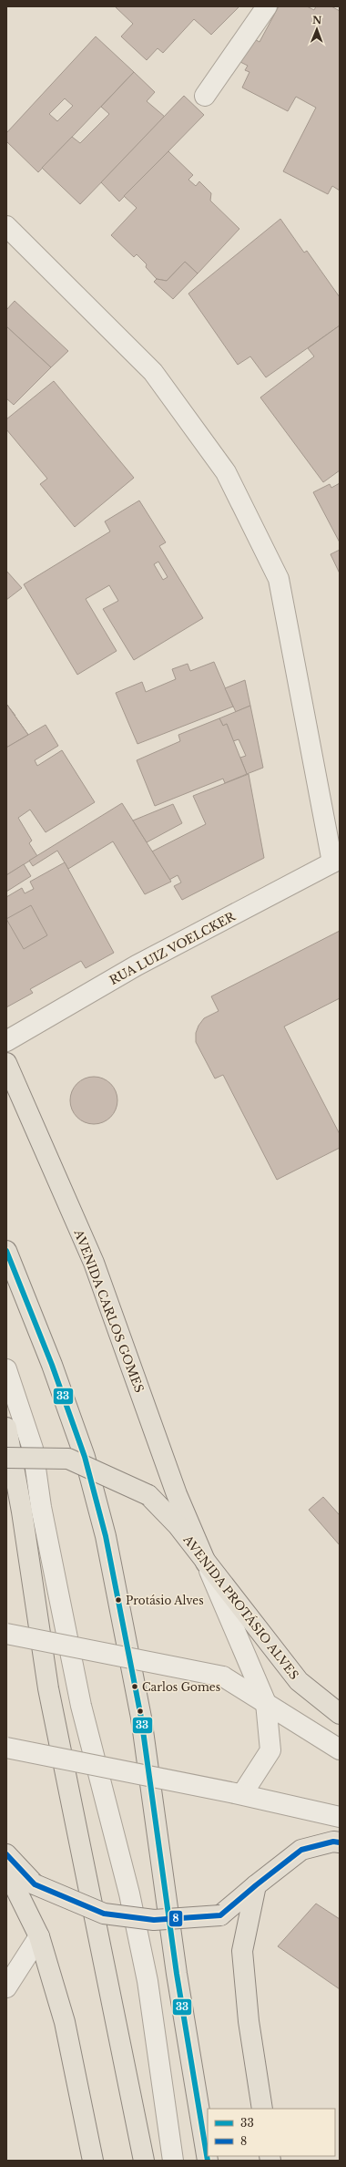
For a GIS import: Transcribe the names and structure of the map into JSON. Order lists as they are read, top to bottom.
{
  "streets": {
    "main road": ["AVENIDA CARLOS GOMES", "AVENIDA PROTÁSIO ALVES"],
    "street": ["RUA LUIZ VOELCKER"]
  },
  "crossings": [
    ["AVENIDA CARLOS GOMES", "AVENIDA PROTÁSIO ALVES"]
  ],
  "places": ["Protásio Alves", "Carlos Gomes"],
  "lines": ["transit line 33", "transit line 8"],
  "legend": ["33", "8"],
  "north": "top"
}
